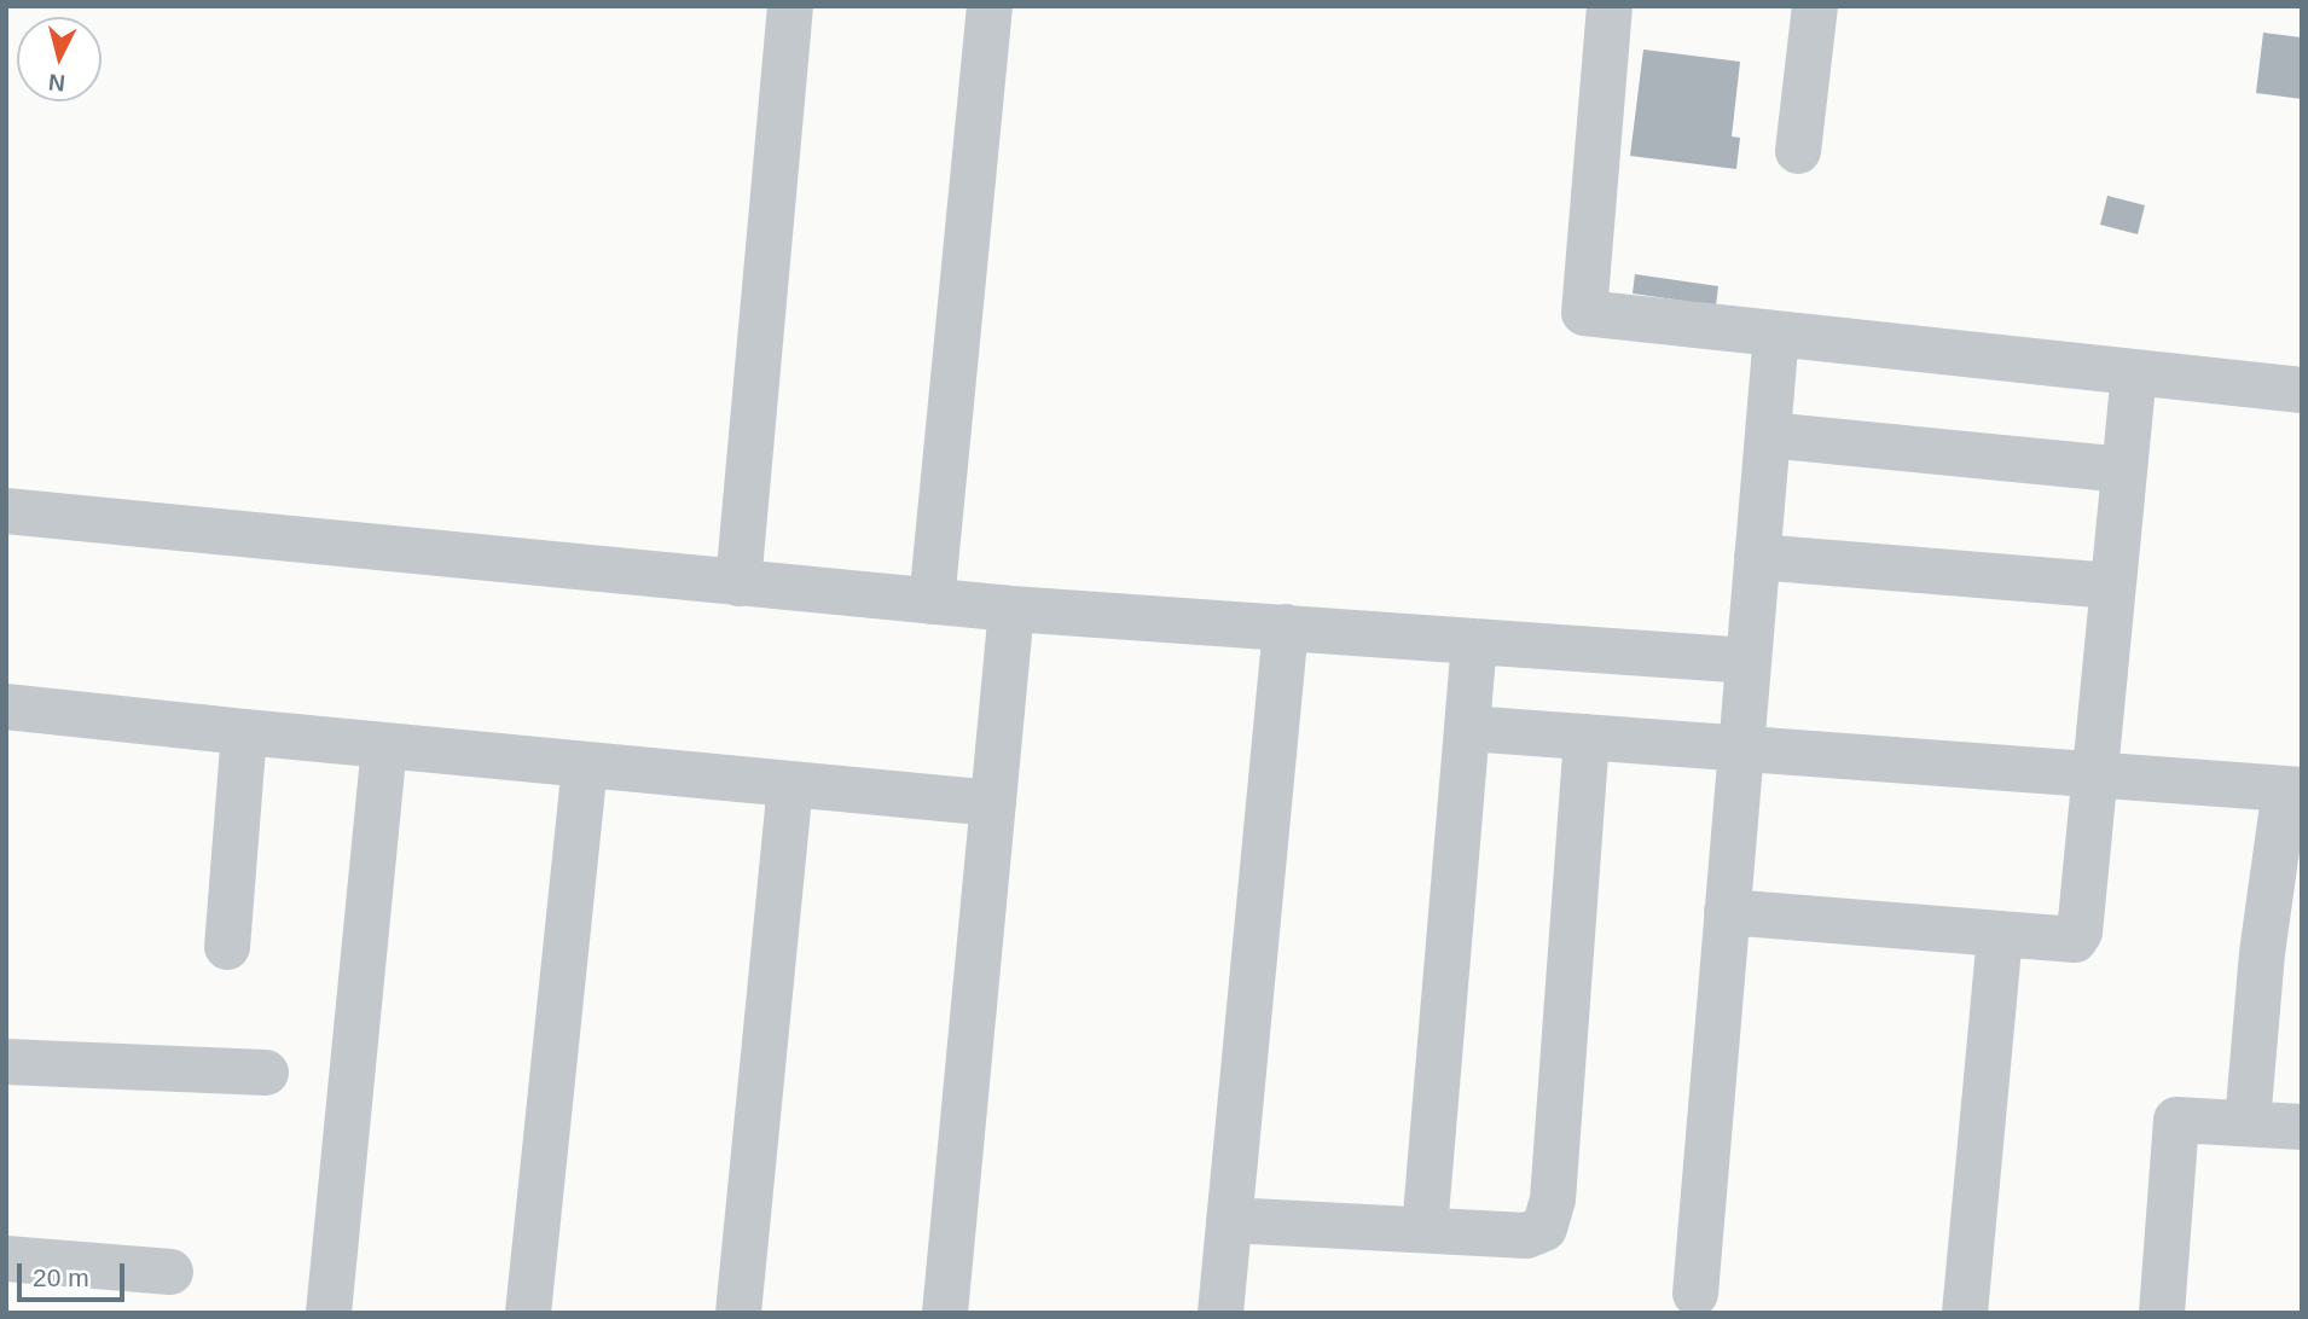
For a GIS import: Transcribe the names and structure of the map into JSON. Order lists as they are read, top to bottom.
{
  "scale_bar": "20 m",
  "north": "bottom"
}
